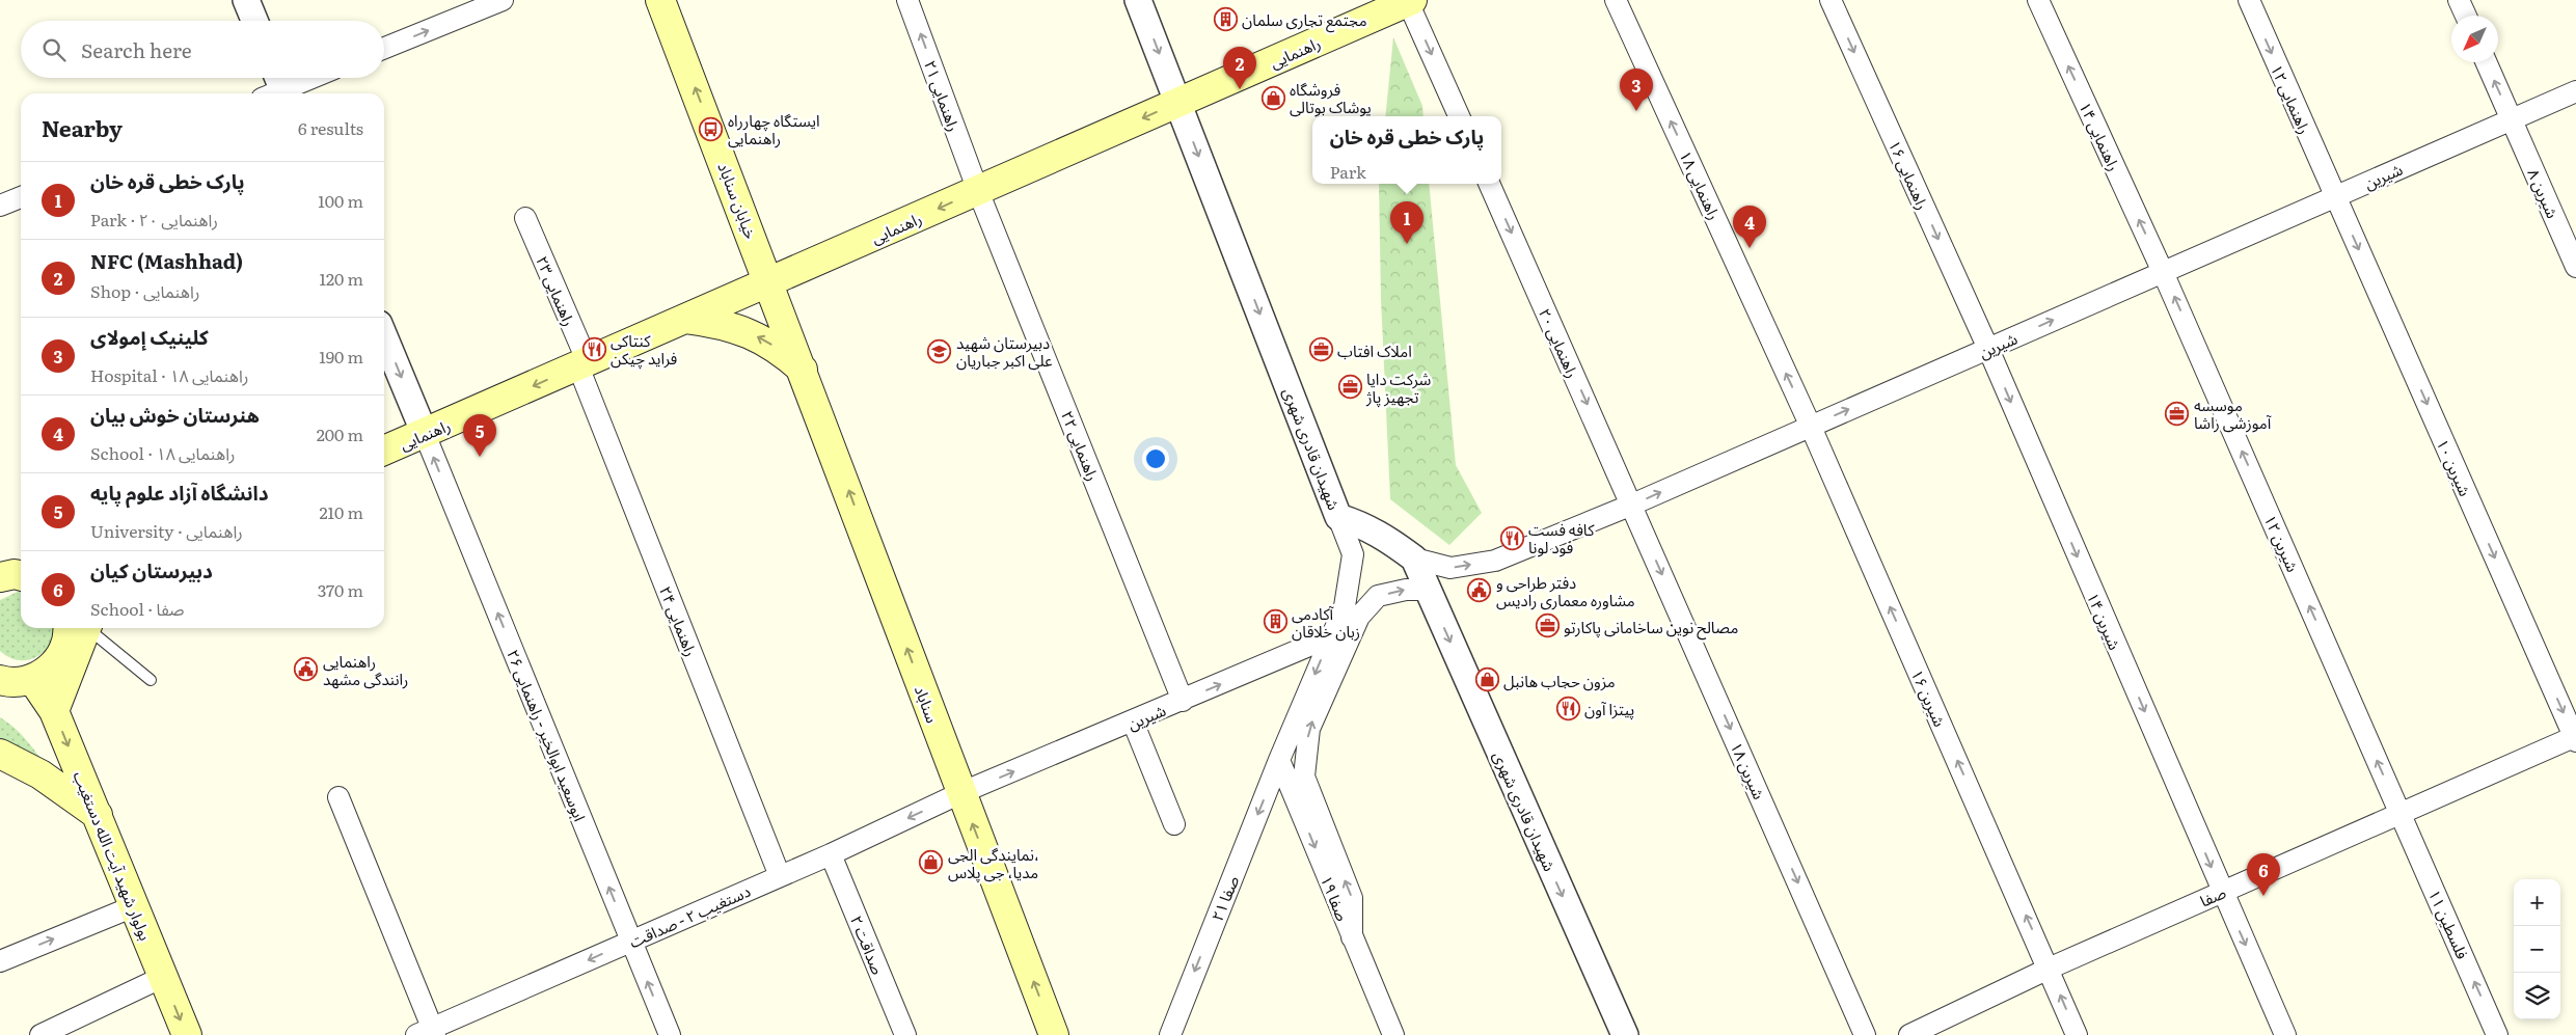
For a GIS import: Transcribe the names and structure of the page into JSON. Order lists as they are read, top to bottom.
{
  "streets": {
    "main road": [
      "راهنمایی",
      "خیابان سناباد",
      "سناباد",
      "بولوار شهید آیت الله دستغیب"
    ],
    "street": [
      "راهنمایی ۲۱",
      "راهنمایی ۱۲",
      "راهنمایی ۱۴",
      "راهنمایی ۱۶",
      "شیرین",
      "راهنمایی ۱۸",
      "شیرین ۸",
      "راهنمایی ۲۳",
      "راهنمایی ۲۰",
      "راهنمایی ۲۲",
      "شهیدان قادری شهری",
      "شیرین ۱۰",
      "شیرین ۱۲",
      "راهنمایی ۲۴",
      "شیرین ۱۴",
      "شیرین ۱۶",
      "ابوسعید ابوالخیر - راهنمایی ۲۶",
      "شیرین ۱۸",
      "صفا",
      "صفا ۲۱",
      "صفا ۱۹",
      "دستغیب ۲ - صداقت",
      "فلسطین ۱۱",
      "صداقت ۲"
    ]
  },
  "crossings": [
    ["راهنمایی", "راهنمایی ۲۱"],
    ["راهنمایی", "خیابان سناباد"],
    ["راهنمایی", "راهنمایی ۲۳"],
    ["راهنمایی", "راهنمایی ۲۲"],
    ["راهنمایی", "شهیدان قادری شهری"],
    ["راهنمایی", "راهنمایی ۲۴"],
    ["راهنمایی", "ابوسعید ابوالخیر - راهنمایی ۲۶"],
    ["راهنمایی ۲۱", "راهنمایی ۲۲"],
    ["راهنمایی ۱۲", "شیرین"],
    ["راهنمایی ۱۲", "شیرین ۱۰"],
    ["راهنمایی ۱۴", "شیرین"],
    ["راهنمایی ۱۴", "شیرین ۱۲"],
    ["راهنمایی ۱۶", "شیرین"],
    ["راهنمایی ۱۶", "شیرین ۱۴"],
    ["شیرین", "راهنمایی ۱۸"],
    ["شیرین", "شیرین ۸"],
    ["شیرین", "راهنمایی ۲۰"],
    ["شیرین", "راهنمایی ۲۲"],
    ["شیرین", "شهیدان قادری شهری"],
    ["شیرین", "شیرین ۱۰"],
    ["شیرین", "شیرین ۱۲"],
    ["شیرین", "شیرین ۱۴"],
    ["شیرین", "شیرین ۱۶"],
    ["شیرین", "سناباد"],
    ["شیرین", "شیرین ۱۸"],
    ["شیرین", "صفا ۲۱"],
    ["شیرین", "دستغیب ۲ - صداقت"],
    ["راهنمایی ۱۸", "شیرین ۱۶"],
    ["خیابان سناباد", "سناباد"],
    ["راهنمایی ۲۳", "راهنمایی ۲۴"],
    ["راهنمایی ۲۰", "شیرین ۱۸"],
    ["شهیدان قادری شهری", "صفا ۲۱"],
    ["شیرین ۱۰", "صفا"],
    ["شیرین ۱۲", "صفا"],
    ["شیرین ۱۲", "فلسطین ۱۱"],
    ["راهنمایی ۲۴", "دستغیب ۲ - صداقت"],
    ["شیرین ۱۴", "صفا"],
    ["شیرین ۱۶", "صفا"],
    ["سناباد", "دستغیب ۲ - صداقت"],
    ["ابوسعید ابوالخیر - راهنمایی ۲۶", "دستغیب ۲ - صداقت"],
    ["صفا", "فلسطین ۱۱"],
    ["صفا ۲۱", "صفا ۱۹"],
    ["دستغیب ۲ - صداقت", "صداقت ۲"]
  ],
  "one_way": [
    "راهنمایی",
    "راهنمایی ۲۱",
    "راهنمایی ۱۲",
    "راهنمایی ۱۴",
    "راهنمایی ۱۶",
    "شیرین",
    "راهنمایی ۱۸",
    "خیابان سناباد",
    "راهنمایی ۲۰",
    "شهیدان قادری شهری",
    "شیرین ۱۰",
    "شیرین ۱۲",
    "شیرین ۱۴",
    "شیرین ۱۶",
    "سناباد",
    "ابوسعید ابوالخیر - راهنمایی ۲۶",
    "شیرین ۱۸",
    "بولوار شهید آیت الله دستغیب",
    "صفا ۲۱",
    "صفا ۱۹",
    "دستغیب ۲ - صداقت",
    "فلسطین ۱۱"
  ],
  "places": {
    "building": ["مجتمع تجاری سلمان", "آکادمی زبان خلاقان"],
    "shop": ["فروشگاه پوشاک بوتالی", "مزون حجاب هانبل", "نمایندگی الجی، مدیا، جی پلاس"],
    "bus stop": ["ایستگاه چهارراه راهنمایی"],
    "restaurant": ["کنتاکی فراید چیکن", "کافه فست فود لونا", "پیتزا آون"],
    "office": [
      "املاک افتاب",
      "شرکت دایا تجهیز پاژ",
      "موسسه آموزشی راشا",
      "مصالح نوین ساخامانی پاکارتو"
    ],
    "school or university": ["دبیرستان شهید علی اکبر جباریان"],
    "public building": ["دفتر طراحی و مشاوره معماری رادیس", "راهنمایی رانندگی مشهد"]
  },
  "north": "bottom left",
  "page": {
    "search": "Search here",
    "pins": [
      "2",
      "3",
      "1",
      "4",
      "5",
      "6"
    ],
    "heading": ["Nearby", "6 results"],
    "popup": ["پارک خطی قره خان", "Park"],
    "list": [
      {
        "mark": "1",
        "name": "پارک خطی قره خان",
        "note": "Park · راهنمایی ۲۰",
        "value": "100 m"
      },
      {
        "mark": "2",
        "name": "NFC (Mashhad)",
        "note": "Shop · راهنمایی",
        "value": "120 m"
      },
      {
        "mark": "3",
        "name": "کلینیک إمولای",
        "note": "Hospital · راهنمایی ۱۸",
        "value": "190 m"
      },
      {
        "mark": "4",
        "name": "هنرستان خوش بیان",
        "note": "School · راهنمایی ۱۸",
        "value": "200 m"
      },
      {
        "mark": "5",
        "name": "دانشگاه آزاد علوم پایه",
        "note": "University · راهنمایی",
        "value": "210 m"
      },
      {
        "mark": "6",
        "name": "دبیرستان کیان",
        "note": "School · صفا",
        "value": "370 m"
      }
    ],
    "map_buttons": ["+", "−"]
  }
}
